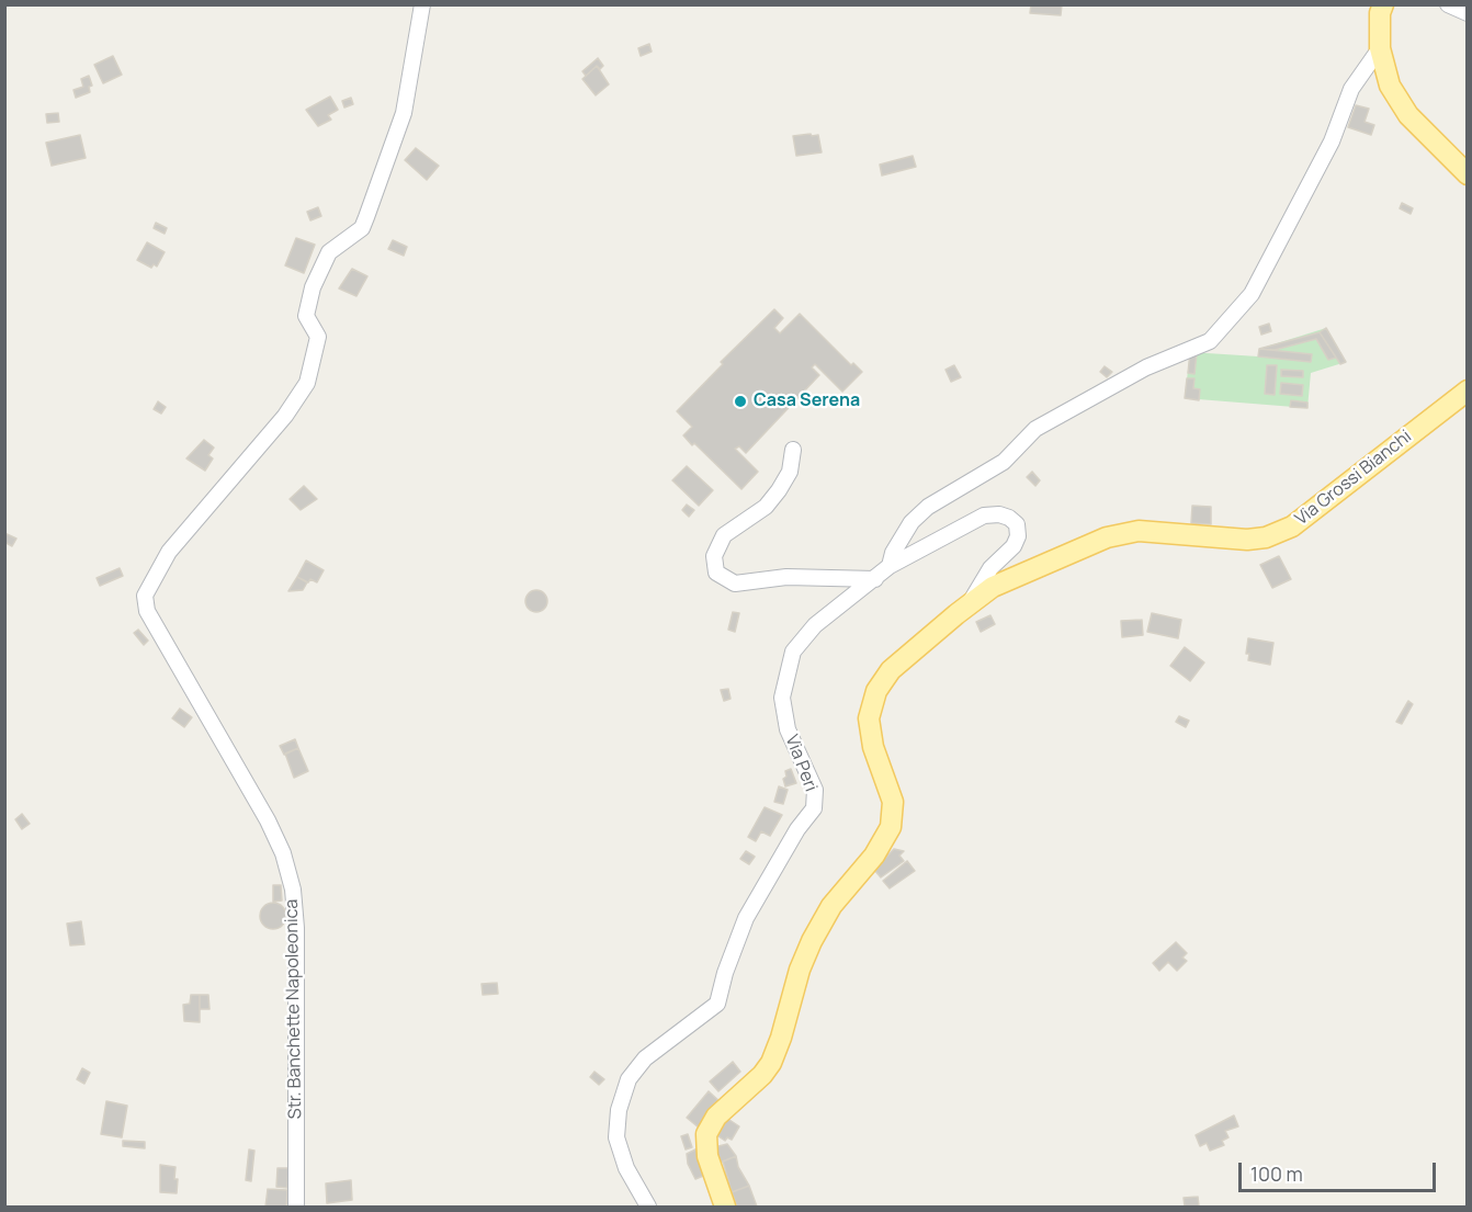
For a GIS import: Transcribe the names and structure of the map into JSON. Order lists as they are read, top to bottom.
{
  "streets": {
    "main road": ["Via Grossi Bianchi"],
    "street": ["Via Peri", "Str. Banchette Napoleonica"]
  },
  "crossings": [
    ["Via Grossi Bianchi", "Via Peri"]
  ],
  "places": ["Casa Serena"],
  "scale_bar": "100 m"
}
